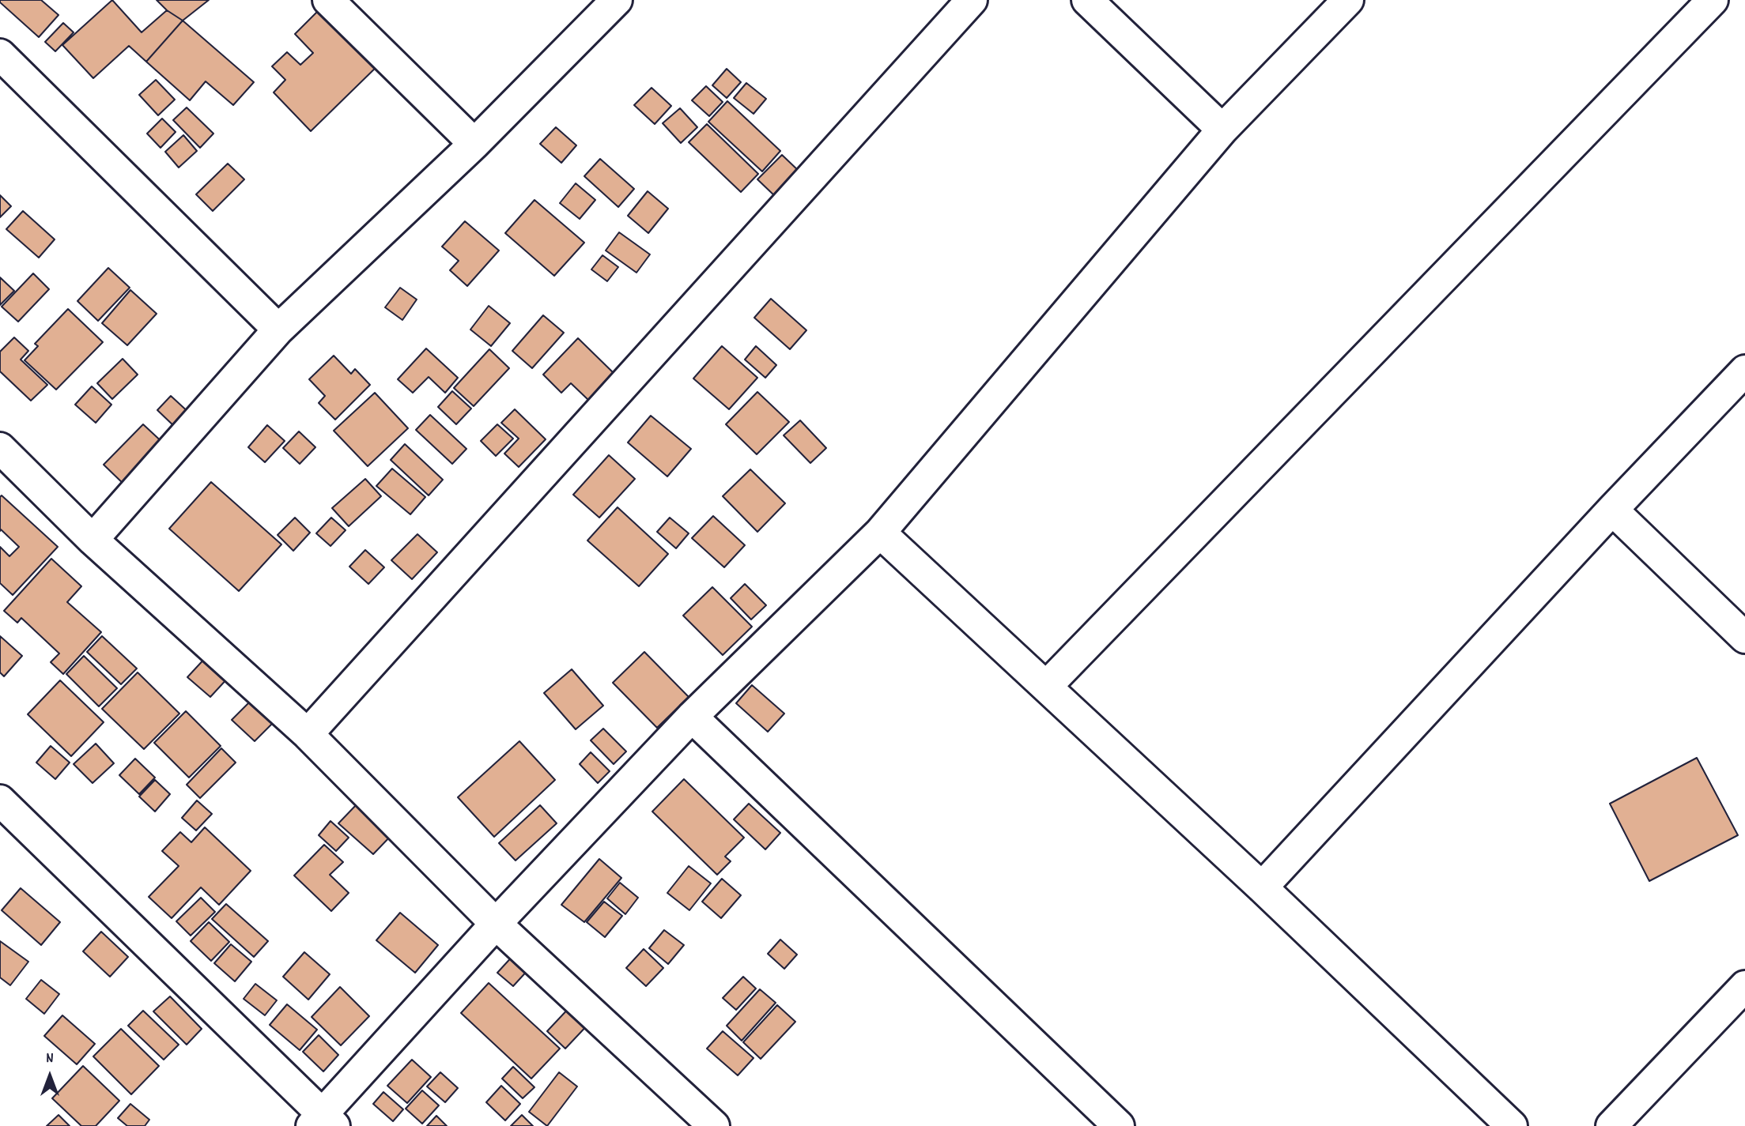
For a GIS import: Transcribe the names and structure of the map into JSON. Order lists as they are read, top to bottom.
{
  "north": "top"
}
